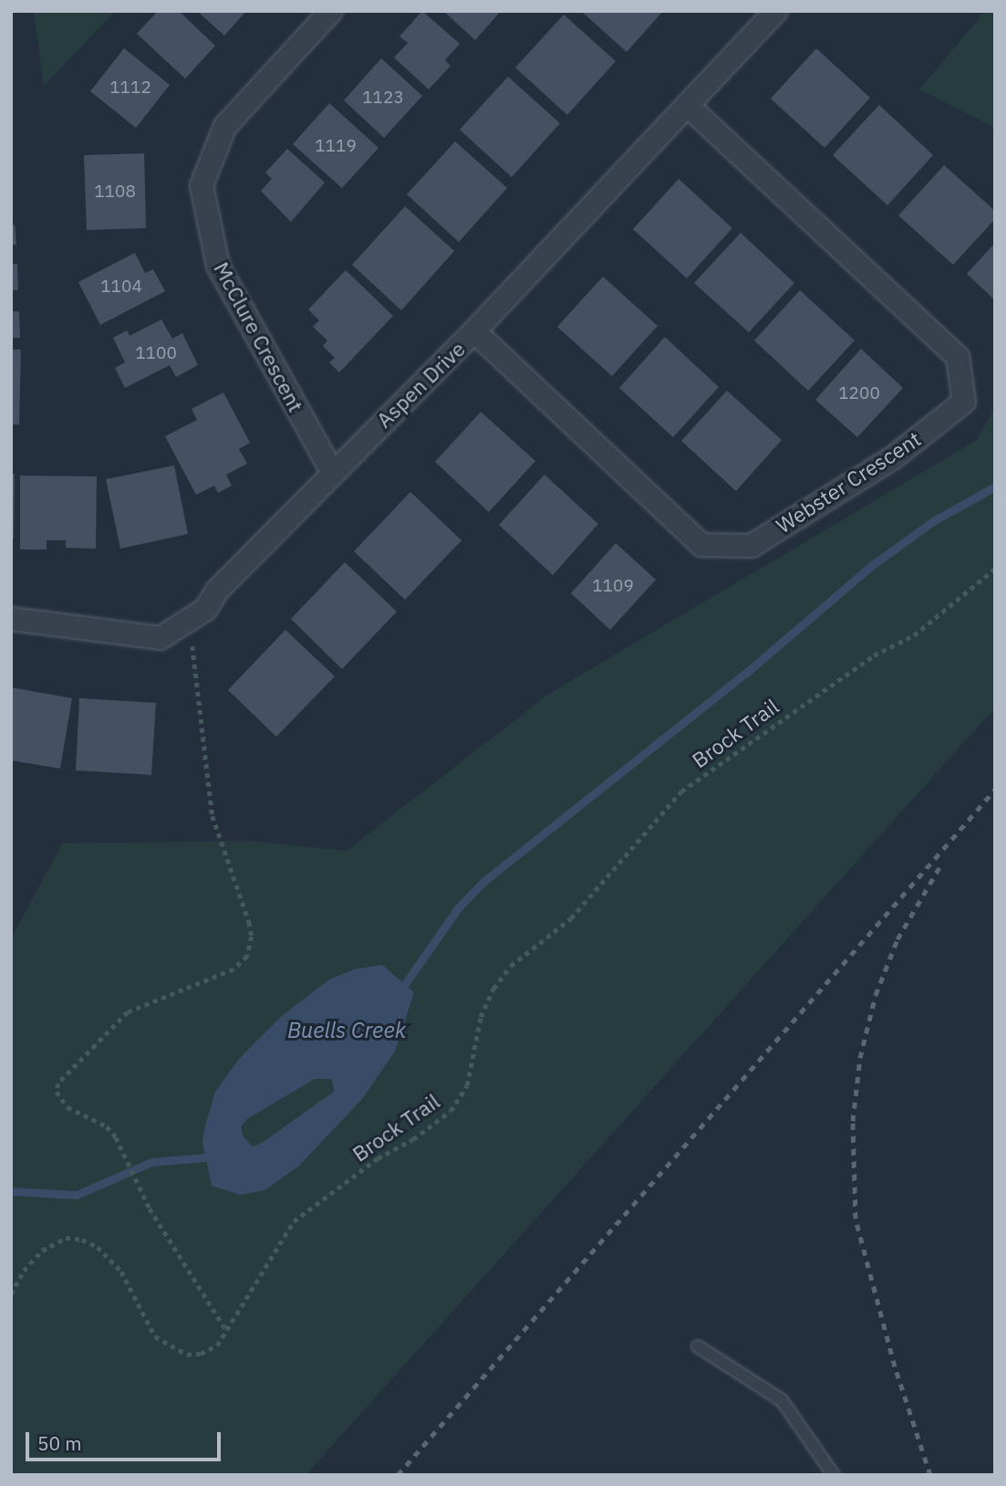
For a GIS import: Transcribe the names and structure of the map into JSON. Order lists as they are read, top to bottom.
{
  "streets": {
    "street": ["McClure Crescent", "Aspen Drive", "Webster Crescent"],
    "path": ["Brock Trail"]
  },
  "crossings": [
    ["McClure Crescent", "Aspen Drive"],
    ["Aspen Drive", "Webster Crescent"]
  ],
  "water": ["Buells Creek"],
  "house_numbers": [
    "1112",
    "1123",
    "1119",
    "1108",
    "1104",
    "1100",
    "1200",
    "1109"
  ],
  "scale_bar": "50 m"
}
